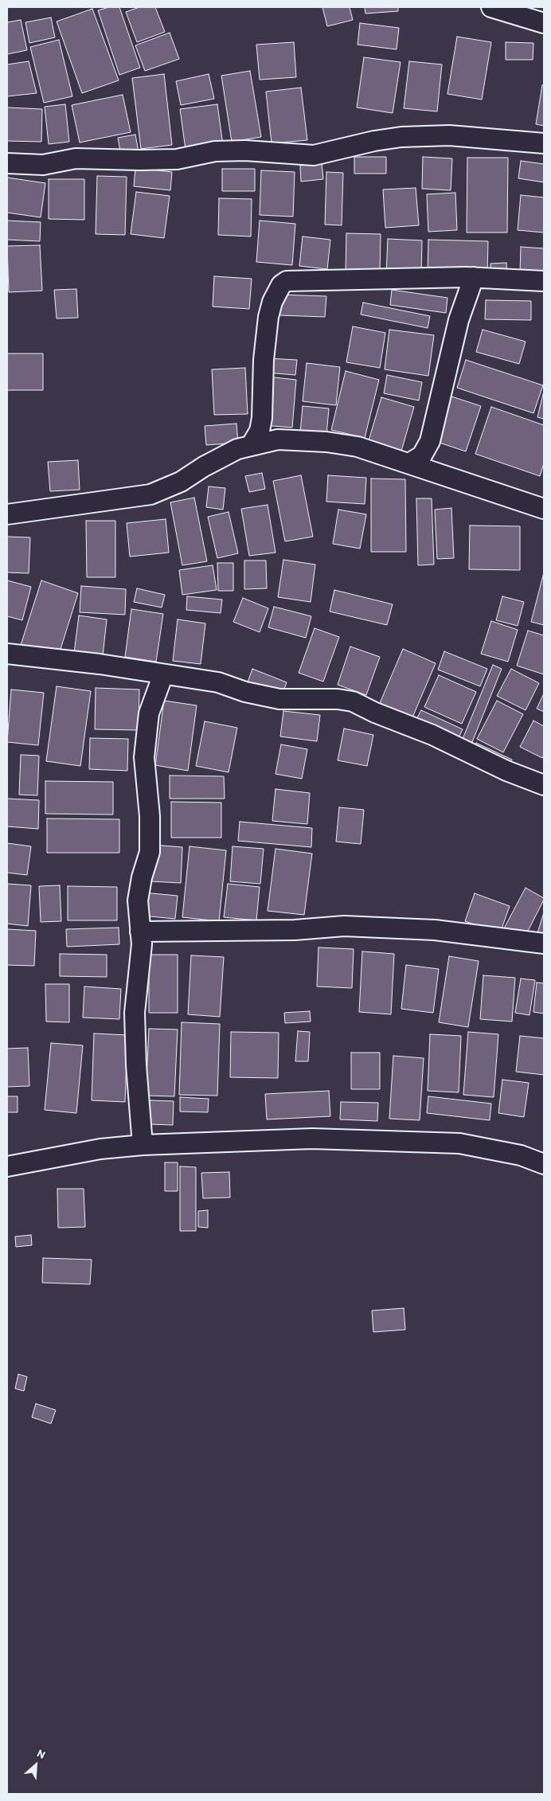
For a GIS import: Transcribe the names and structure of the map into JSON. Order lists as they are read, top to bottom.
{
  "north": "top right"
}
